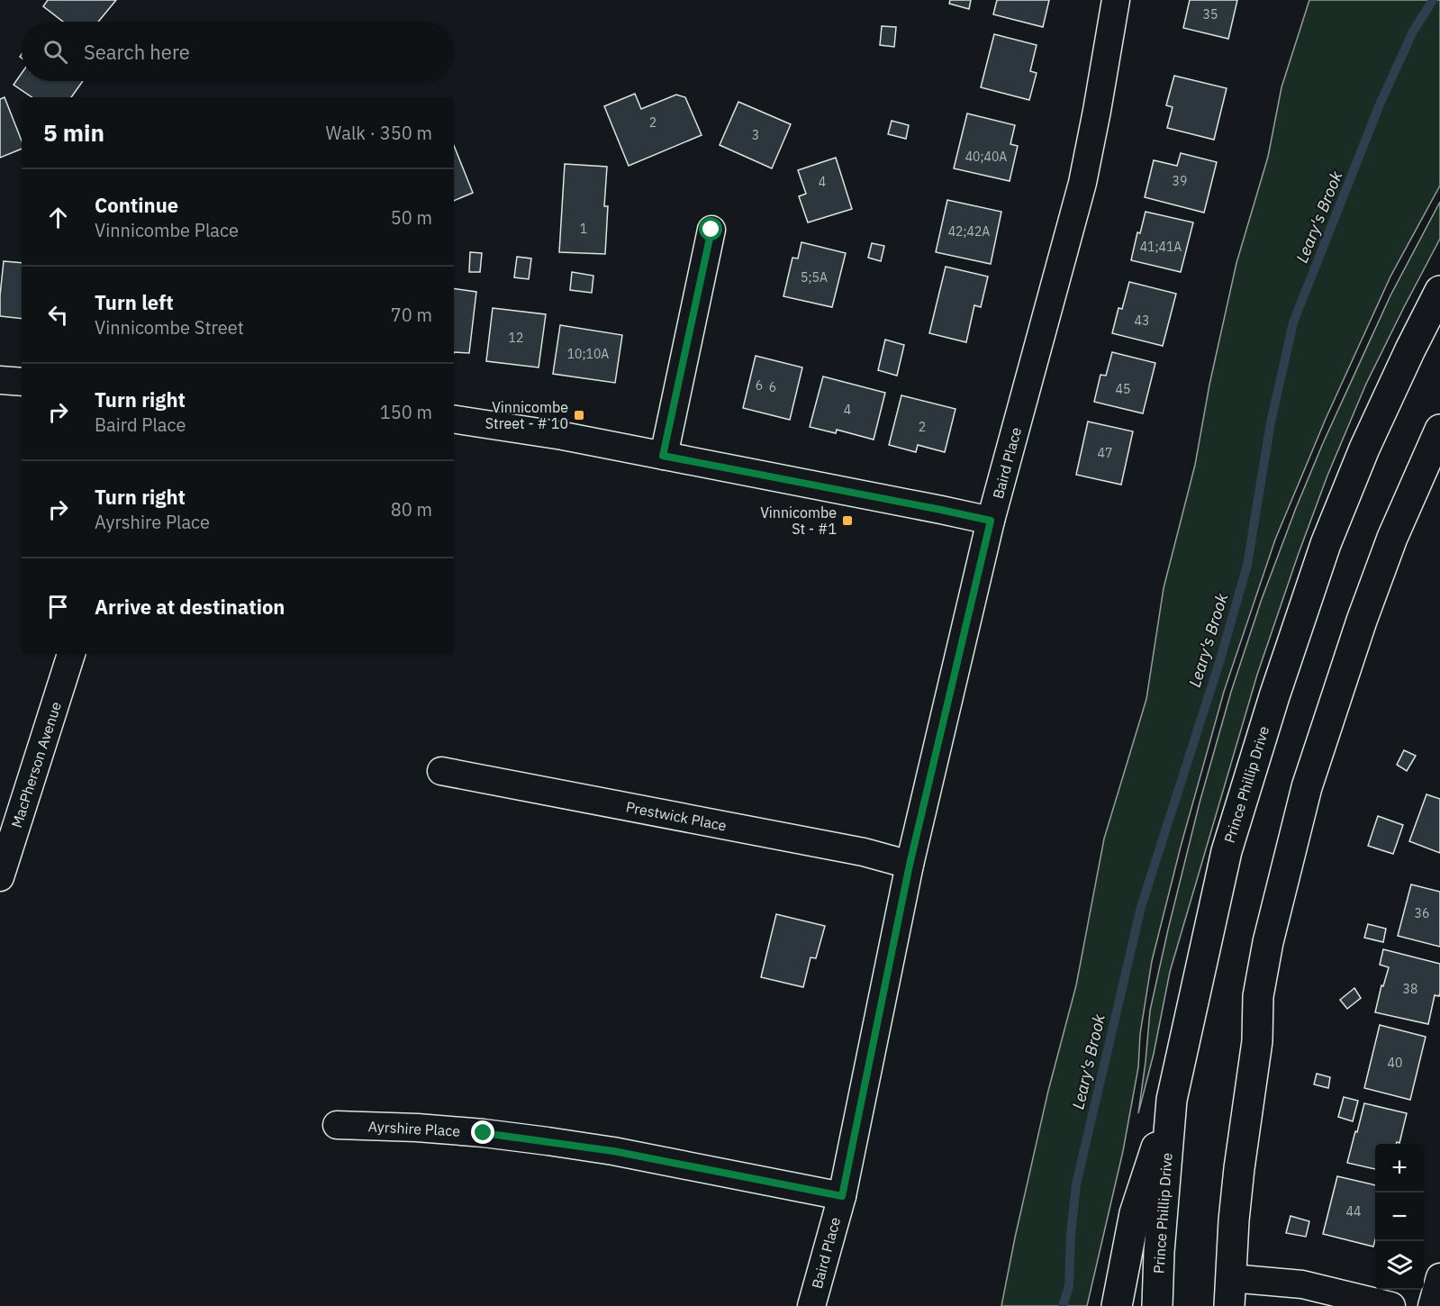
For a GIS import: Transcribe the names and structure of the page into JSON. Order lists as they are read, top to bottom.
{
  "streets": {
    "main road": ["Prince Phillip Drive"],
    "street": [
      "Baird Place",
      "MacPherson Avenue",
      "Prestwick Place",
      "Ayrshire Place"
    ]
  },
  "crossings": [
    ["Baird Place", "Prestwick Place"],
    ["Baird Place", "Ayrshire Place"]
  ],
  "water": ["Leary's Brook"],
  "places": {
    "transit": ["Vinnicombe Street - # 10", "Vinnicombe St - #1"]
  },
  "house_numbers": [
    "35",
    "2",
    "3",
    "40;40A",
    "39",
    "4",
    "1",
    "42;42A",
    "41;41A",
    "5;5A",
    "43",
    "12",
    "10;10A",
    "6",
    "6",
    "45",
    "4",
    "2",
    "47",
    "36",
    "38",
    "40",
    "44"
  ],
  "page": {
    "search": "Search here",
    "heading": ["5 min", "Walk · 350 m"],
    "list": [
      ["Continue", "Vinnicombe Place", "50 m"],
      ["Turn left", "Vinnicombe Street", "70 m"],
      ["Turn right", "Baird Place", "150 m"],
      ["Turn right", "Ayrshire Place", "80 m"],
      "Arrive at destination"
    ],
    "map_buttons": ["+", "−"]
  }
}
